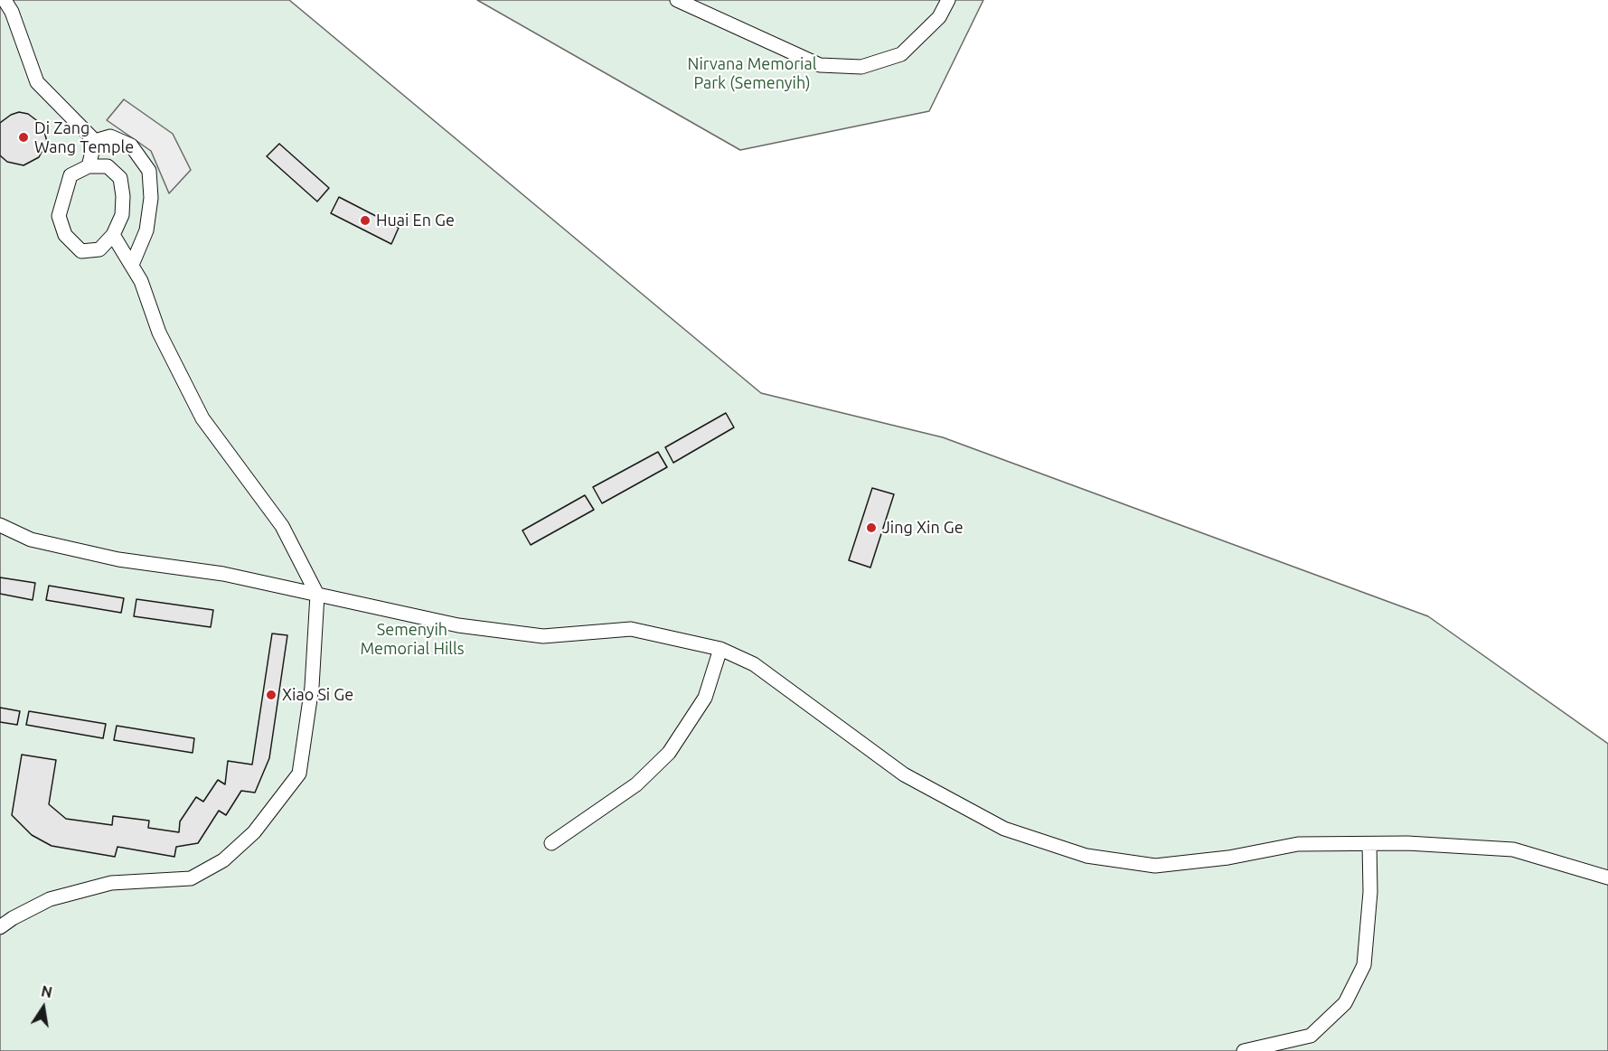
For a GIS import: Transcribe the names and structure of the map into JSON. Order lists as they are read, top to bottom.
{
  "parks": ["Nirvana Memorial Park (Semenyih)", "Semenyih Memorial Hills"],
  "places": [
    "Di Zang Wang Temple",
    "Huai En Ge",
    "Jing Xin Ge",
    "Xiao Si Ge"
  ],
  "north": "top"
}
